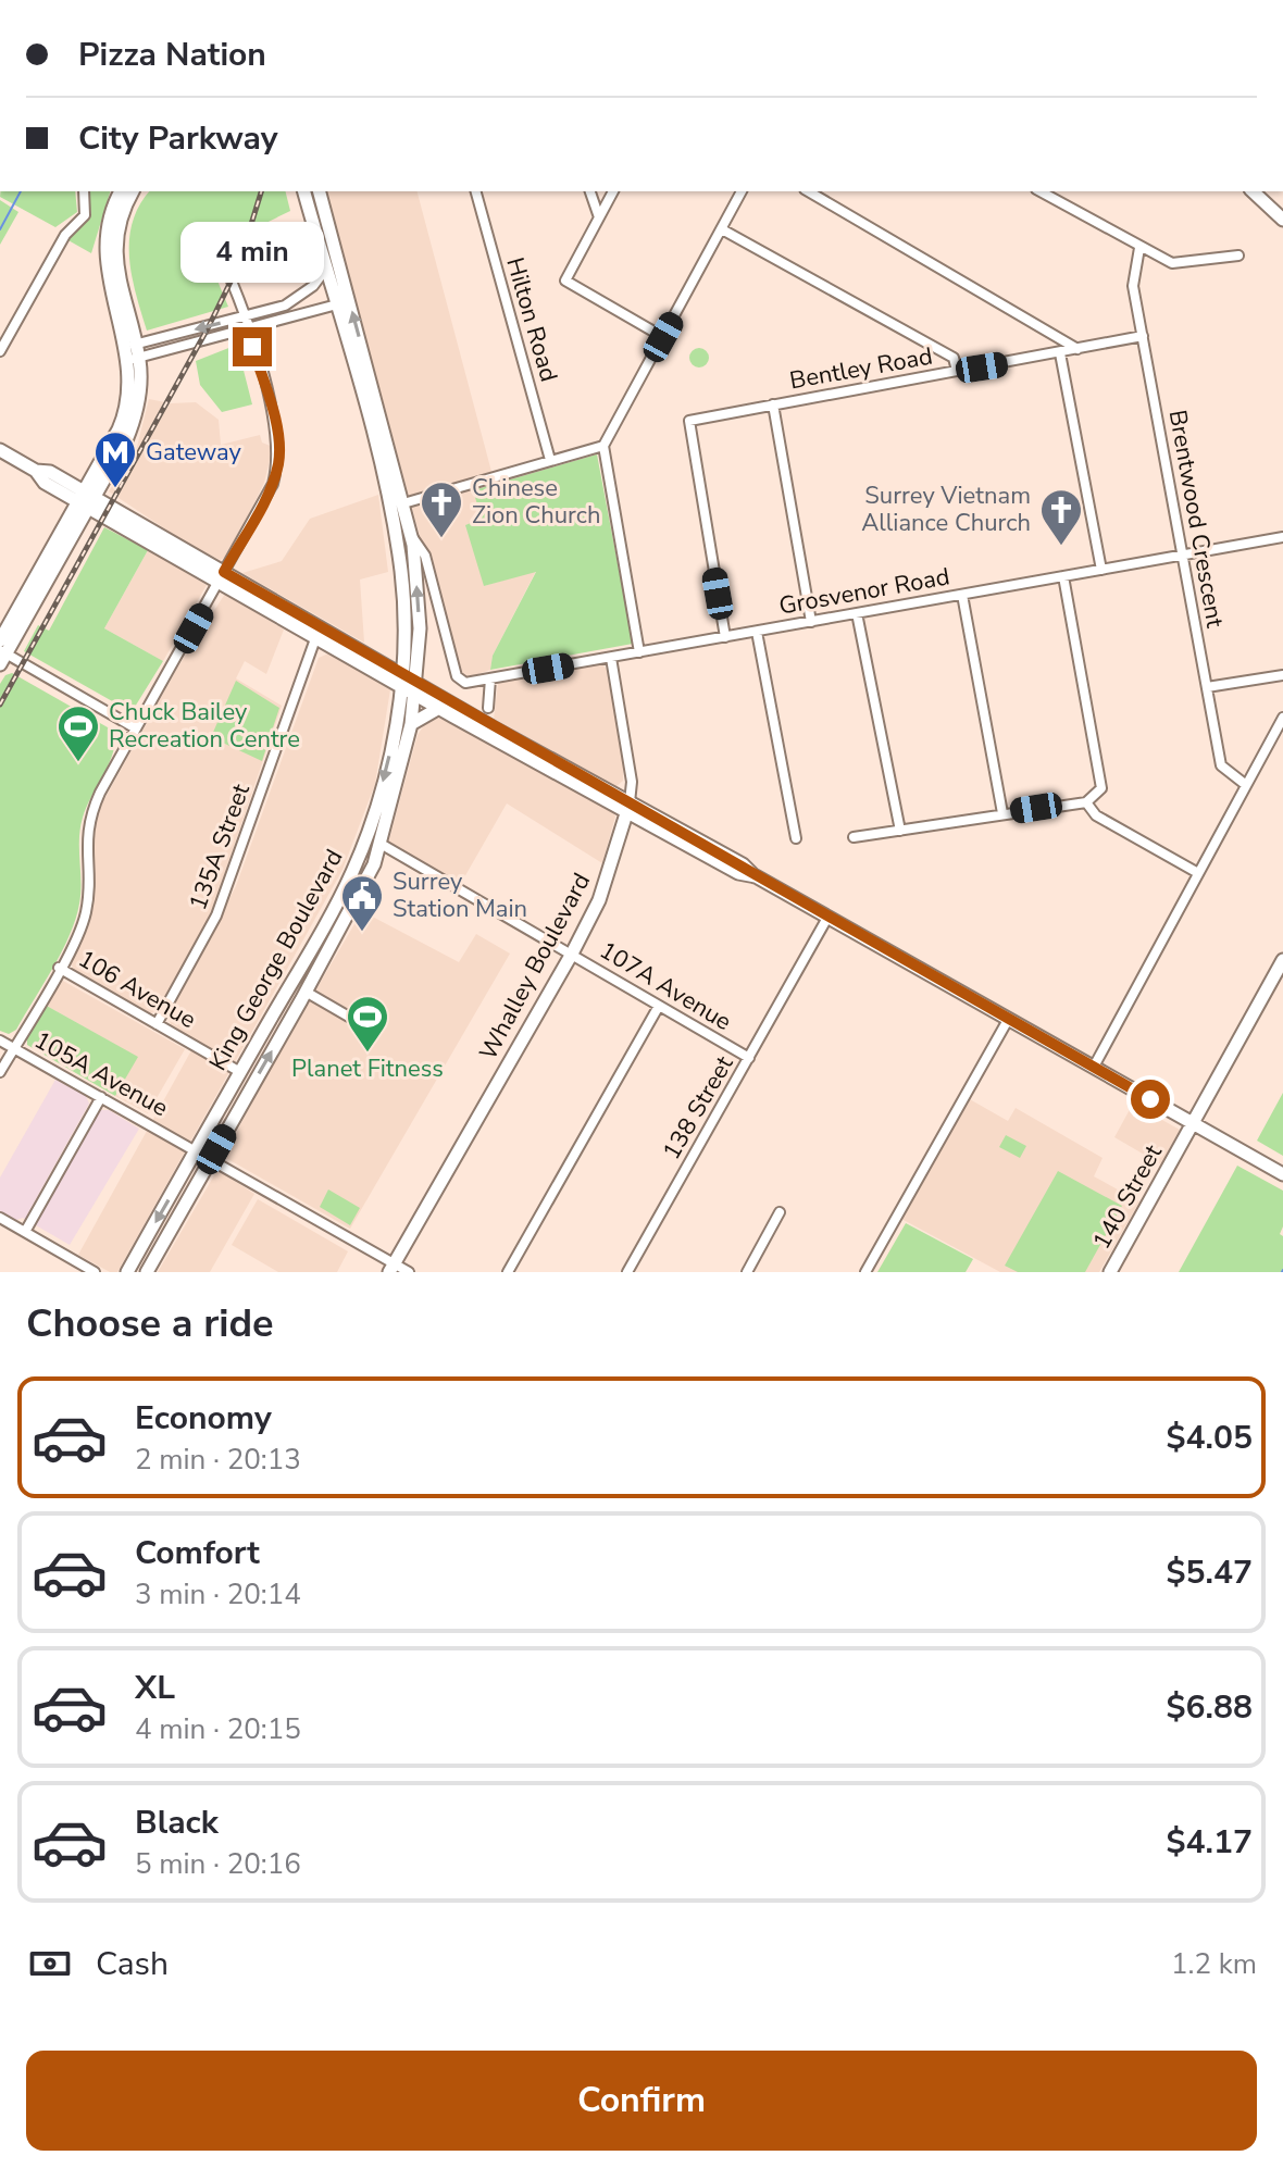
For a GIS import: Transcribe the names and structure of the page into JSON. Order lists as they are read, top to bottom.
{
  "streets": {
    "main road": ["King George Boulevard", "Whalley Boulevard", "140 Street"],
    "street": [
      "Hilton Road",
      "Bentley Road",
      "Brentwood Crescent",
      "Grosvenor Road",
      "135A Street",
      "107A Avenue",
      "106 Avenue",
      "105A Avenue",
      "138 Street"
    ]
  },
  "crossings": [
    ["Bentley Road", "Brentwood Crescent"],
    ["Bentley Road", "Grosvenor Road"],
    ["Brentwood Crescent", "Grosvenor Road"],
    ["Grosvenor Road", "King George Boulevard"],
    ["Grosvenor Road", "Whalley Boulevard"],
    ["135A Street", "106 Avenue"],
    ["King George Boulevard", "107A Avenue"],
    ["King George Boulevard", "106 Avenue"],
    ["King George Boulevard", "105A Avenue"],
    ["Whalley Boulevard", "107A Avenue"],
    ["Whalley Boulevard", "105A Avenue"],
    ["107A Avenue", "138 Street"]
  ],
  "places": {
    "metro station": ["Gateway"],
    "church": ["Chinese Zion Church", "Surrey Vietnam Alliance Church"],
    "sports": ["Chuck Bailey Recreation Centre", "Planet Fitness"],
    "public building": ["Surrey Station Main"]
  },
  "page": {
    "banner": ["Pizza Nation", "City Parkway"],
    "bubble": "4 min",
    "heading": "Choose a ride",
    "list": [
      {
        "name": "Economy",
        "note": "2 min · 20:13",
        "value": "$4.05"
      },
      {
        "name": "Comfort",
        "note": "3 min · 20:14",
        "value": "$5.47"
      },
      {
        "name": "XL",
        "note": "4 min · 20:15",
        "value": "$6.88"
      },
      {
        "name": "Black",
        "note": "5 min · 20:16",
        "value": "$4.17"
      }
    ],
    "pay": ["Cash", "1.2 km"],
    "buttons": "Confirm"
  }
}
